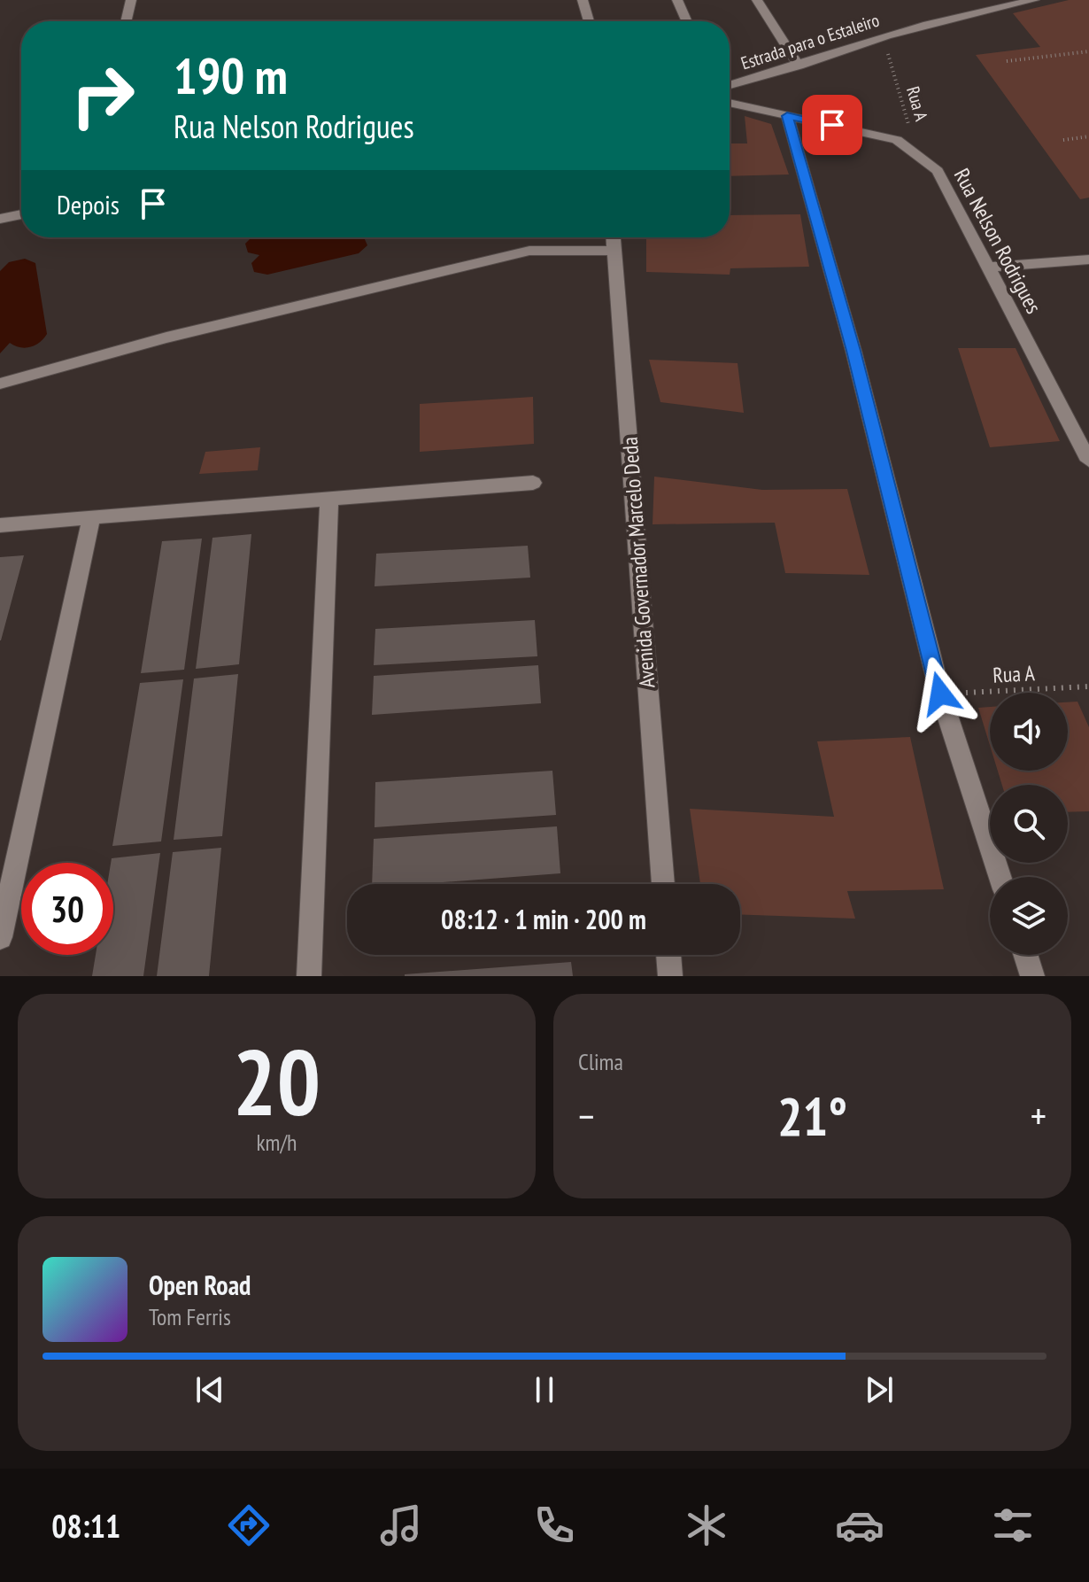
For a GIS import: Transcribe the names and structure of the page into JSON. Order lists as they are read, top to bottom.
{
  "streets": {
    "street": ["Estrada para o Estaleiro", "Rua Nelson Rodrigues", "Avenida Governador Marcelo Deda"],
    "path": ["Rua A"]
  },
  "crossings": [
    ["Estrada para o Estaleiro", "Rua A"],
    ["Rua A", "Rua Nelson Rodrigues"]
  ],
  "page": {
    "turn": ["190 m", "Rua Nelson Rodrigues"],
    "then": "Depois",
    "limit": "30",
    "trip": "08:12 · 1 min · 200 m",
    "tile": [
      ["20", "km/h"],
      "Clima"
    ],
    "heat": ["−", "21°", "+"],
    "song": ["Open Road", "Tom Ferris"],
    "tabs": "08:11"
  }
}
